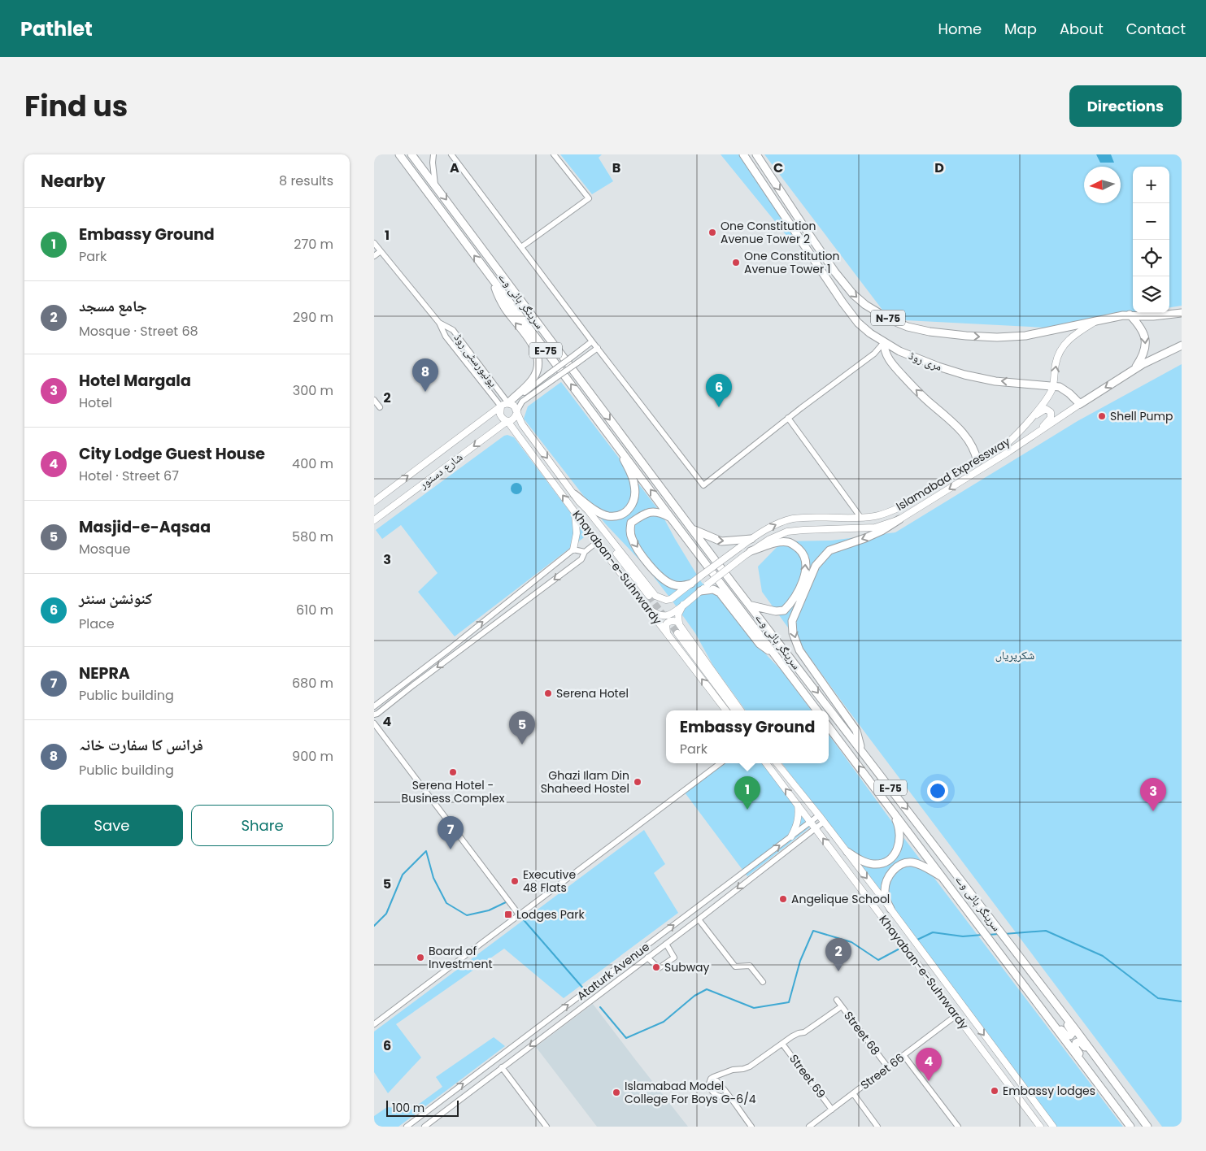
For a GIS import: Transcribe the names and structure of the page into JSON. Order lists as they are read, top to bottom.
{
  "streets": {
    "highway": [
      "سرینگر ہائی وے",
      "N-75",
      "E-75",
      "مری روڈ"
    ],
    "main road": ["شارع دستور", "Islamabad Expressway", "Khayaban-e-Suhrwardy"],
    "street": [
      "یونیورسٹی روڈ",
      "Ataturk Avenue",
      "Street 68",
      "Street 66",
      "Street 69"
    ]
  },
  "crossings": [
    ["N-75", "Islamabad Expressway"],
    ["یونیورسٹی روڈ", "شارع دستور"],
    ["یونیورسٹی روڈ", "Khayaban-e-Suhrwardy"],
    ["مری روڈ", "Islamabad Expressway"],
    ["شارع دستور", "Khayaban-e-Suhrwardy"],
    ["Islamabad Expressway", "Khayaban-e-Suhrwardy"],
    ["Khayaban-e-Suhrwardy", "Ataturk Avenue"],
    ["Khayaban-e-Suhrwardy", "Street 66"],
    ["Street 68", "Street 66"],
    ["Street 66", "Street 69"]
  ],
  "parks": ["شکرپریاں"],
  "places": {
    "other": [
      "One Constitution Avenue Tower 2",
      "One Constitution Avenue Tower 1",
      "Shell Pump",
      "Serena Hotel",
      "Serena Hotel - Business Complex",
      "Ghazi Ilam Din Shaheed Hostel",
      "Executive 48 Flats",
      "Angelique School",
      "Board of Investment",
      "Subway",
      "Embassy lodges",
      "Islamabad Model College For Boys G-6/4"
    ],
    "transit": ["Lodges Park"]
  },
  "scale_bar": "100 m",
  "north": "left",
  "page": {
    "header": "Pathlet",
    "nav": [
      "Home",
      "Map",
      "About",
      "Contact"
    ],
    "title": "Find us",
    "buttons": [
      "Directions",
      ["Save", "Share"]
    ],
    "heading": ["Nearby", "8 results"],
    "map_buttons": ["+", "−"],
    "list": [
      {
        "mark": "1",
        "name": "Embassy Ground",
        "note": "Park",
        "value": "270 m"
      },
      {
        "mark": "2",
        "name": "جامع مسجد",
        "note": "Mosque · Street 68",
        "value": "290 m"
      },
      {
        "mark": "3",
        "name": "Hotel Margala",
        "note": "Hotel",
        "value": "300 m"
      },
      {
        "mark": "4",
        "name": "City Lodge Guest House",
        "note": "Hotel · Street 67",
        "value": "400 m"
      },
      {
        "mark": "5",
        "name": "Masjid-e-Aqsaa",
        "note": "Mosque",
        "value": "580 m"
      },
      {
        "mark": "6",
        "name": "کنونشن سنٹر",
        "note": "Place",
        "value": "610 m"
      },
      {
        "mark": "7",
        "name": "NEPRA",
        "note": "Public building",
        "value": "680 m"
      },
      {
        "mark": "8",
        "name": "فرانس کا سفارت خانہ",
        "note": "Public building",
        "value": "900 m"
      }
    ],
    "pins": [
      "8",
      "6",
      "5",
      "1",
      "3",
      "7",
      "2",
      "4"
    ],
    "popup": ["Embassy Ground", "Park"],
    "scale": "100 m"
  },
  "grid": {
    "columns": [
      "A",
      "B",
      "C",
      "D"
    ],
    "rows": [
      "1",
      "2",
      "3",
      "4",
      "5",
      "6"
    ]
  }
}
